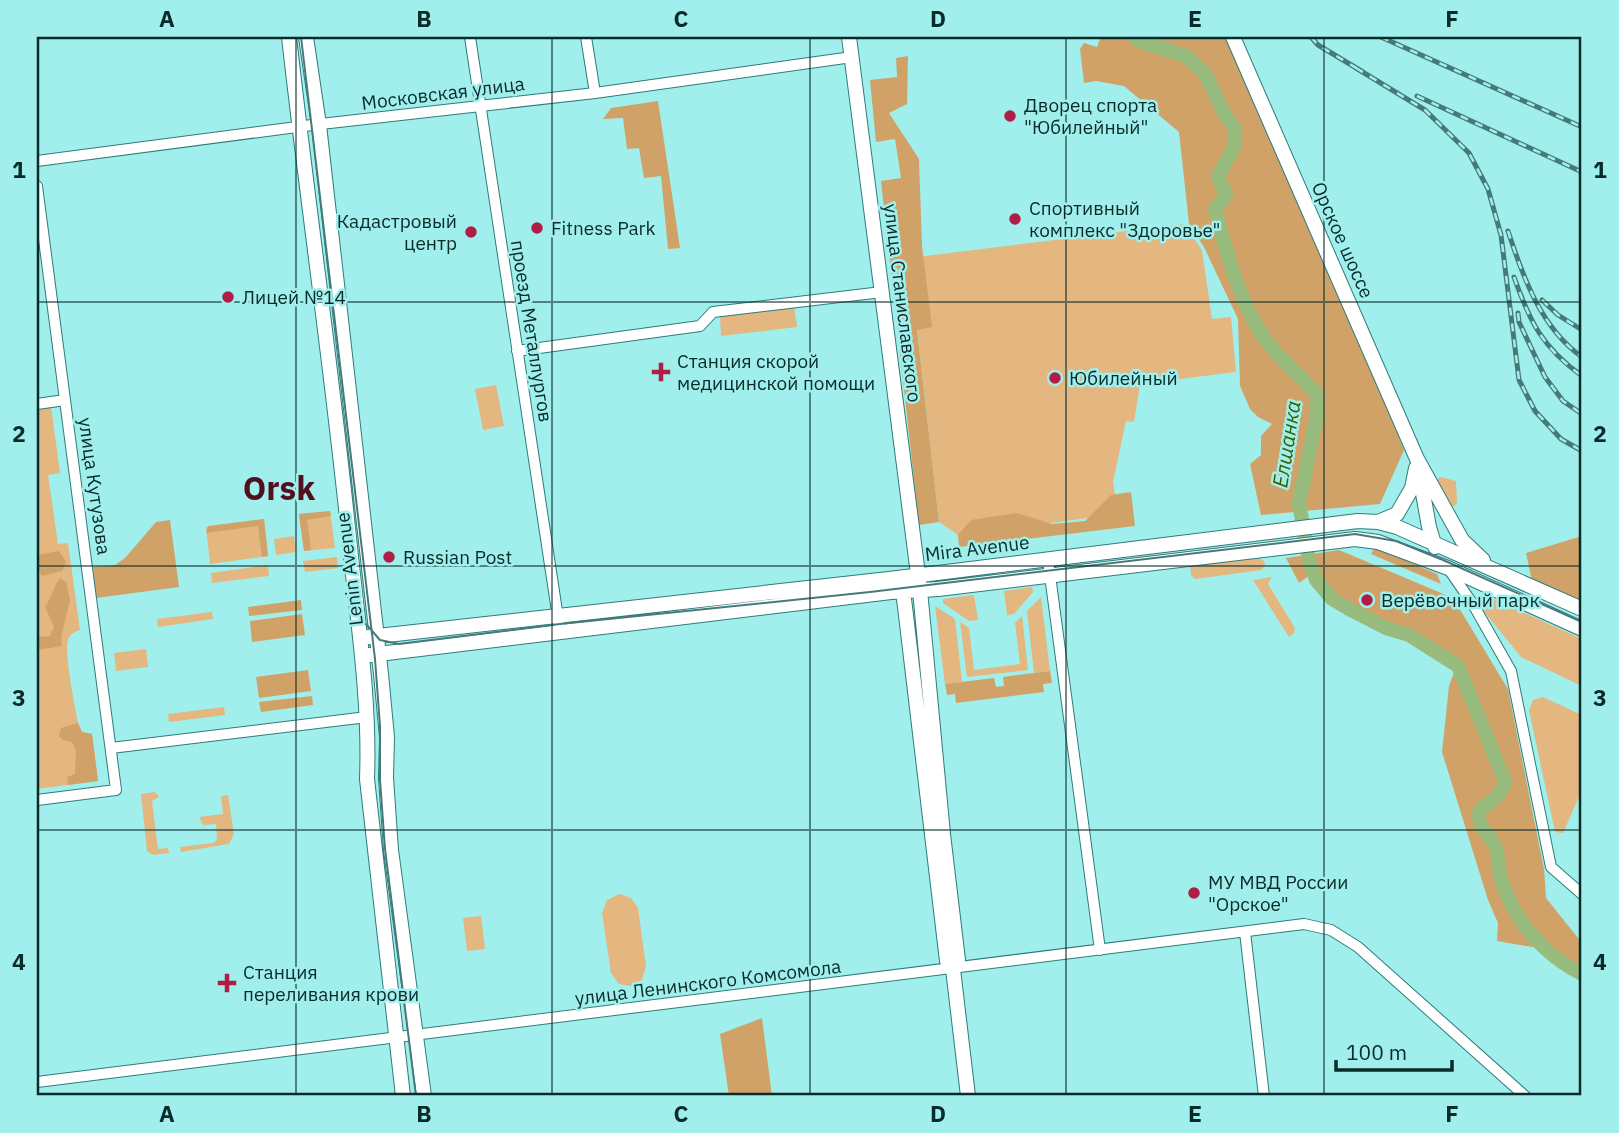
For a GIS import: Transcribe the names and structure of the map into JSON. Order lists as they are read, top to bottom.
{
  "streets": {
    "main road": [
      "Орское шоссе",
      "улица Станиславского",
      "Mira Avenue",
      "Lenin Avenue"
    ],
    "street": [
      "Московская улица",
      "проезд Металлургов",
      "улица Кутузова",
      "улица Ленинского Комсомола"
    ]
  },
  "crossings": [
    ["Московская улица", "улица Станиславского"],
    ["Московская улица", "проезд Металлургов"],
    ["Московская улица", "Lenin Avenue"],
    ["улица Станиславского", "Mira Avenue"],
    ["улица Станиславского", "улица Ленинского Комсомола"],
    ["проезд Металлургов", "Mira Avenue"],
    ["Mira Avenue", "Lenin Avenue"],
    ["Lenin Avenue", "улица Ленинского Комсомола"]
  ],
  "districts": ["Orsk"],
  "water": ["Елшанка"],
  "places": {
    "other": [
      "Дворец спорта \"Юбилейный\"",
      "Спортивный комплекс \"Здоровье\"",
      "Fitness Park",
      "Кадастровый центр",
      "Лицей №14",
      "Юбилейный",
      "Russian Post",
      "Верёвочный парк",
      "МУ МВД России \"Орское\""
    ],
    "health": ["Станция скорой медицинской помощи", "Станция переливания крови"]
  },
  "scale_bar": "100 m",
  "grid": {
    "columns": [
      "A",
      "B",
      "C",
      "D",
      "E",
      "F"
    ],
    "rows": [
      "1",
      "2",
      "3",
      "4"
    ]
  }
}
